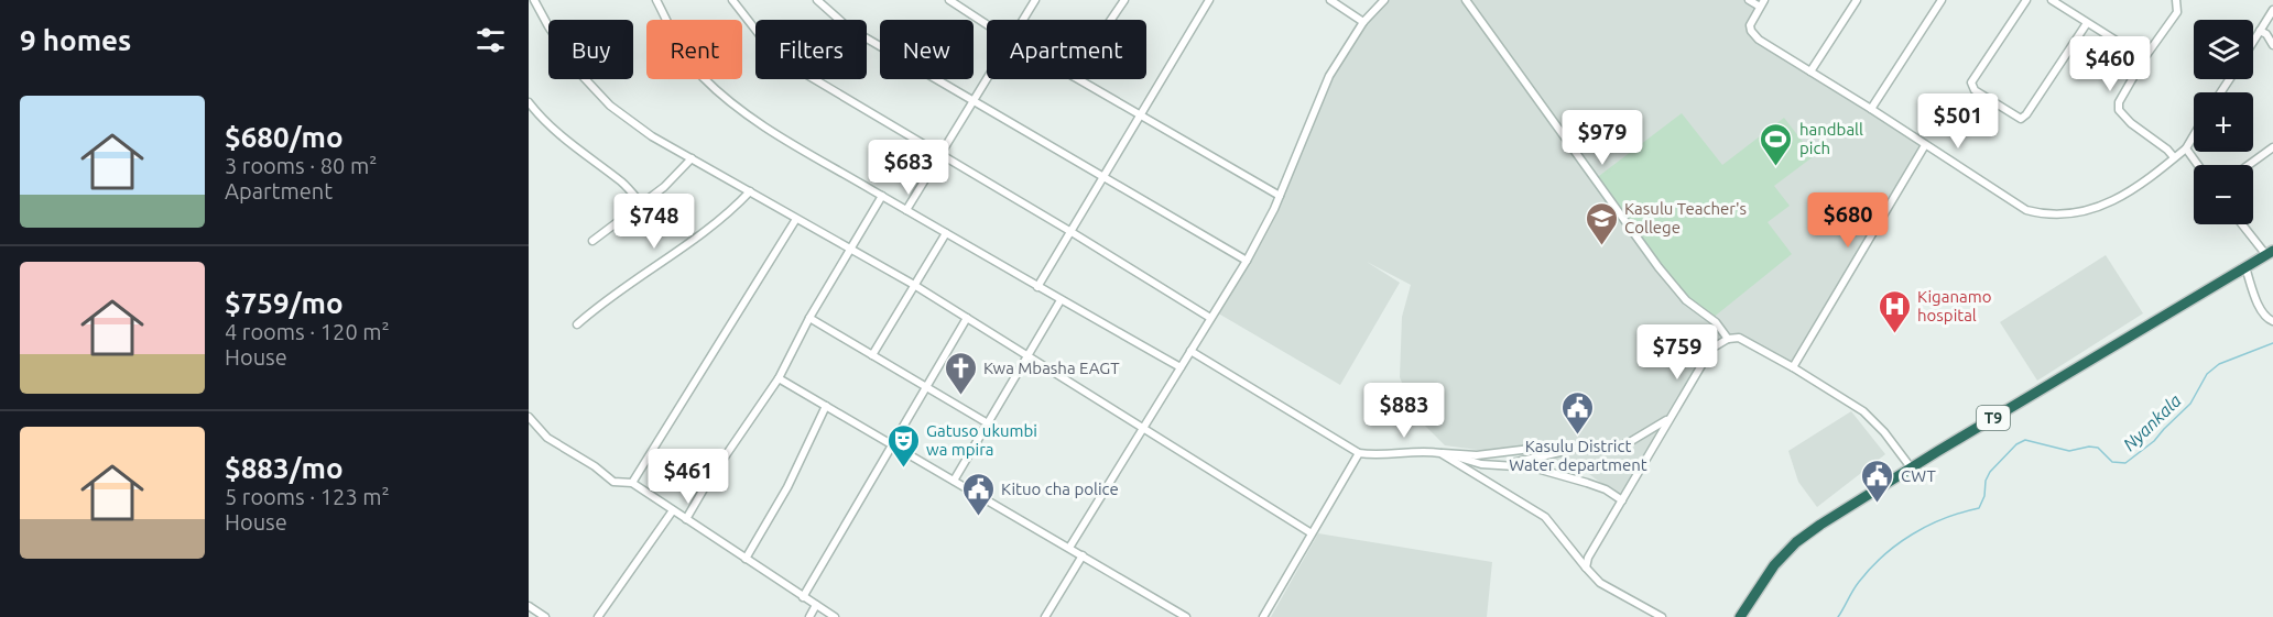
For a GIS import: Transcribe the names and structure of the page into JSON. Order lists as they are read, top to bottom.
{
  "streets": {
    "highway": ["T9"]
  },
  "water": ["Nyankala"],
  "places": {
    "sports": ["handball pich"],
    "school or university": ["Kasulu Teacher's College"],
    "hospital": ["Kiganamo hospital"],
    "church": ["Kwa Mbasha EAGT"],
    "public building": ["Kasulu District Water department", "CWT", "Kituo cha police"],
    "theatre": ["Gatuso ukumbi wa mpira"]
  },
  "page": {
    "heading": "9 homes",
    "map_buttons": ["+", "−"],
    "chip": [
      "Buy",
      "Rent",
      "Filters",
      "New",
      "Apartment"
    ],
    "price": [
      "$460",
      "$501",
      "$979",
      "$683",
      "$680",
      "$748",
      "$759",
      "$883",
      "$461"
    ],
    "list": [
      {
        "name": "$680/mo",
        "note": "3 rooms · 80 m² · Apartment"
      },
      {
        "name": "$759/mo",
        "note": "4 rooms · 120 m² · House"
      },
      {
        "name": "$883/mo",
        "note": "5 rooms · 123 m² · House"
      }
    ]
  }
}
